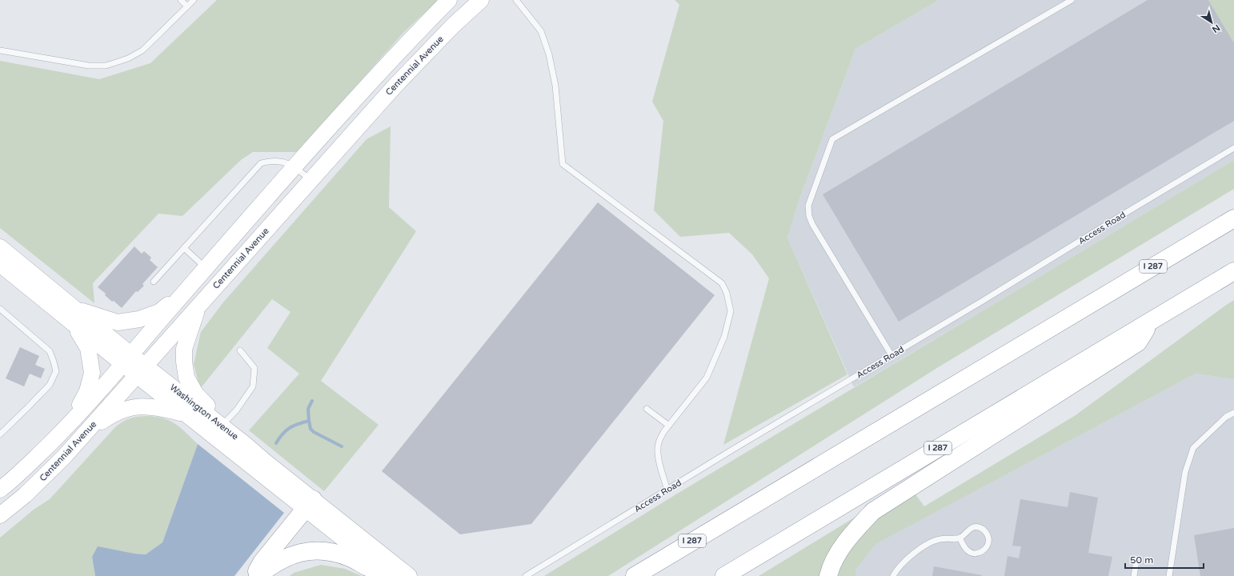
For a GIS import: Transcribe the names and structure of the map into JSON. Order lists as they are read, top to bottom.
{
  "streets": {
    "highway": ["I 287"],
    "main road": ["Centennial Avenue", "Washington Avenue"],
    "lane": ["Access Road"]
  },
  "crossings": [
    ["Centennial Avenue", "Washington Avenue"]
  ],
  "scale_bar": "50 m",
  "north": "bottom right"
}
